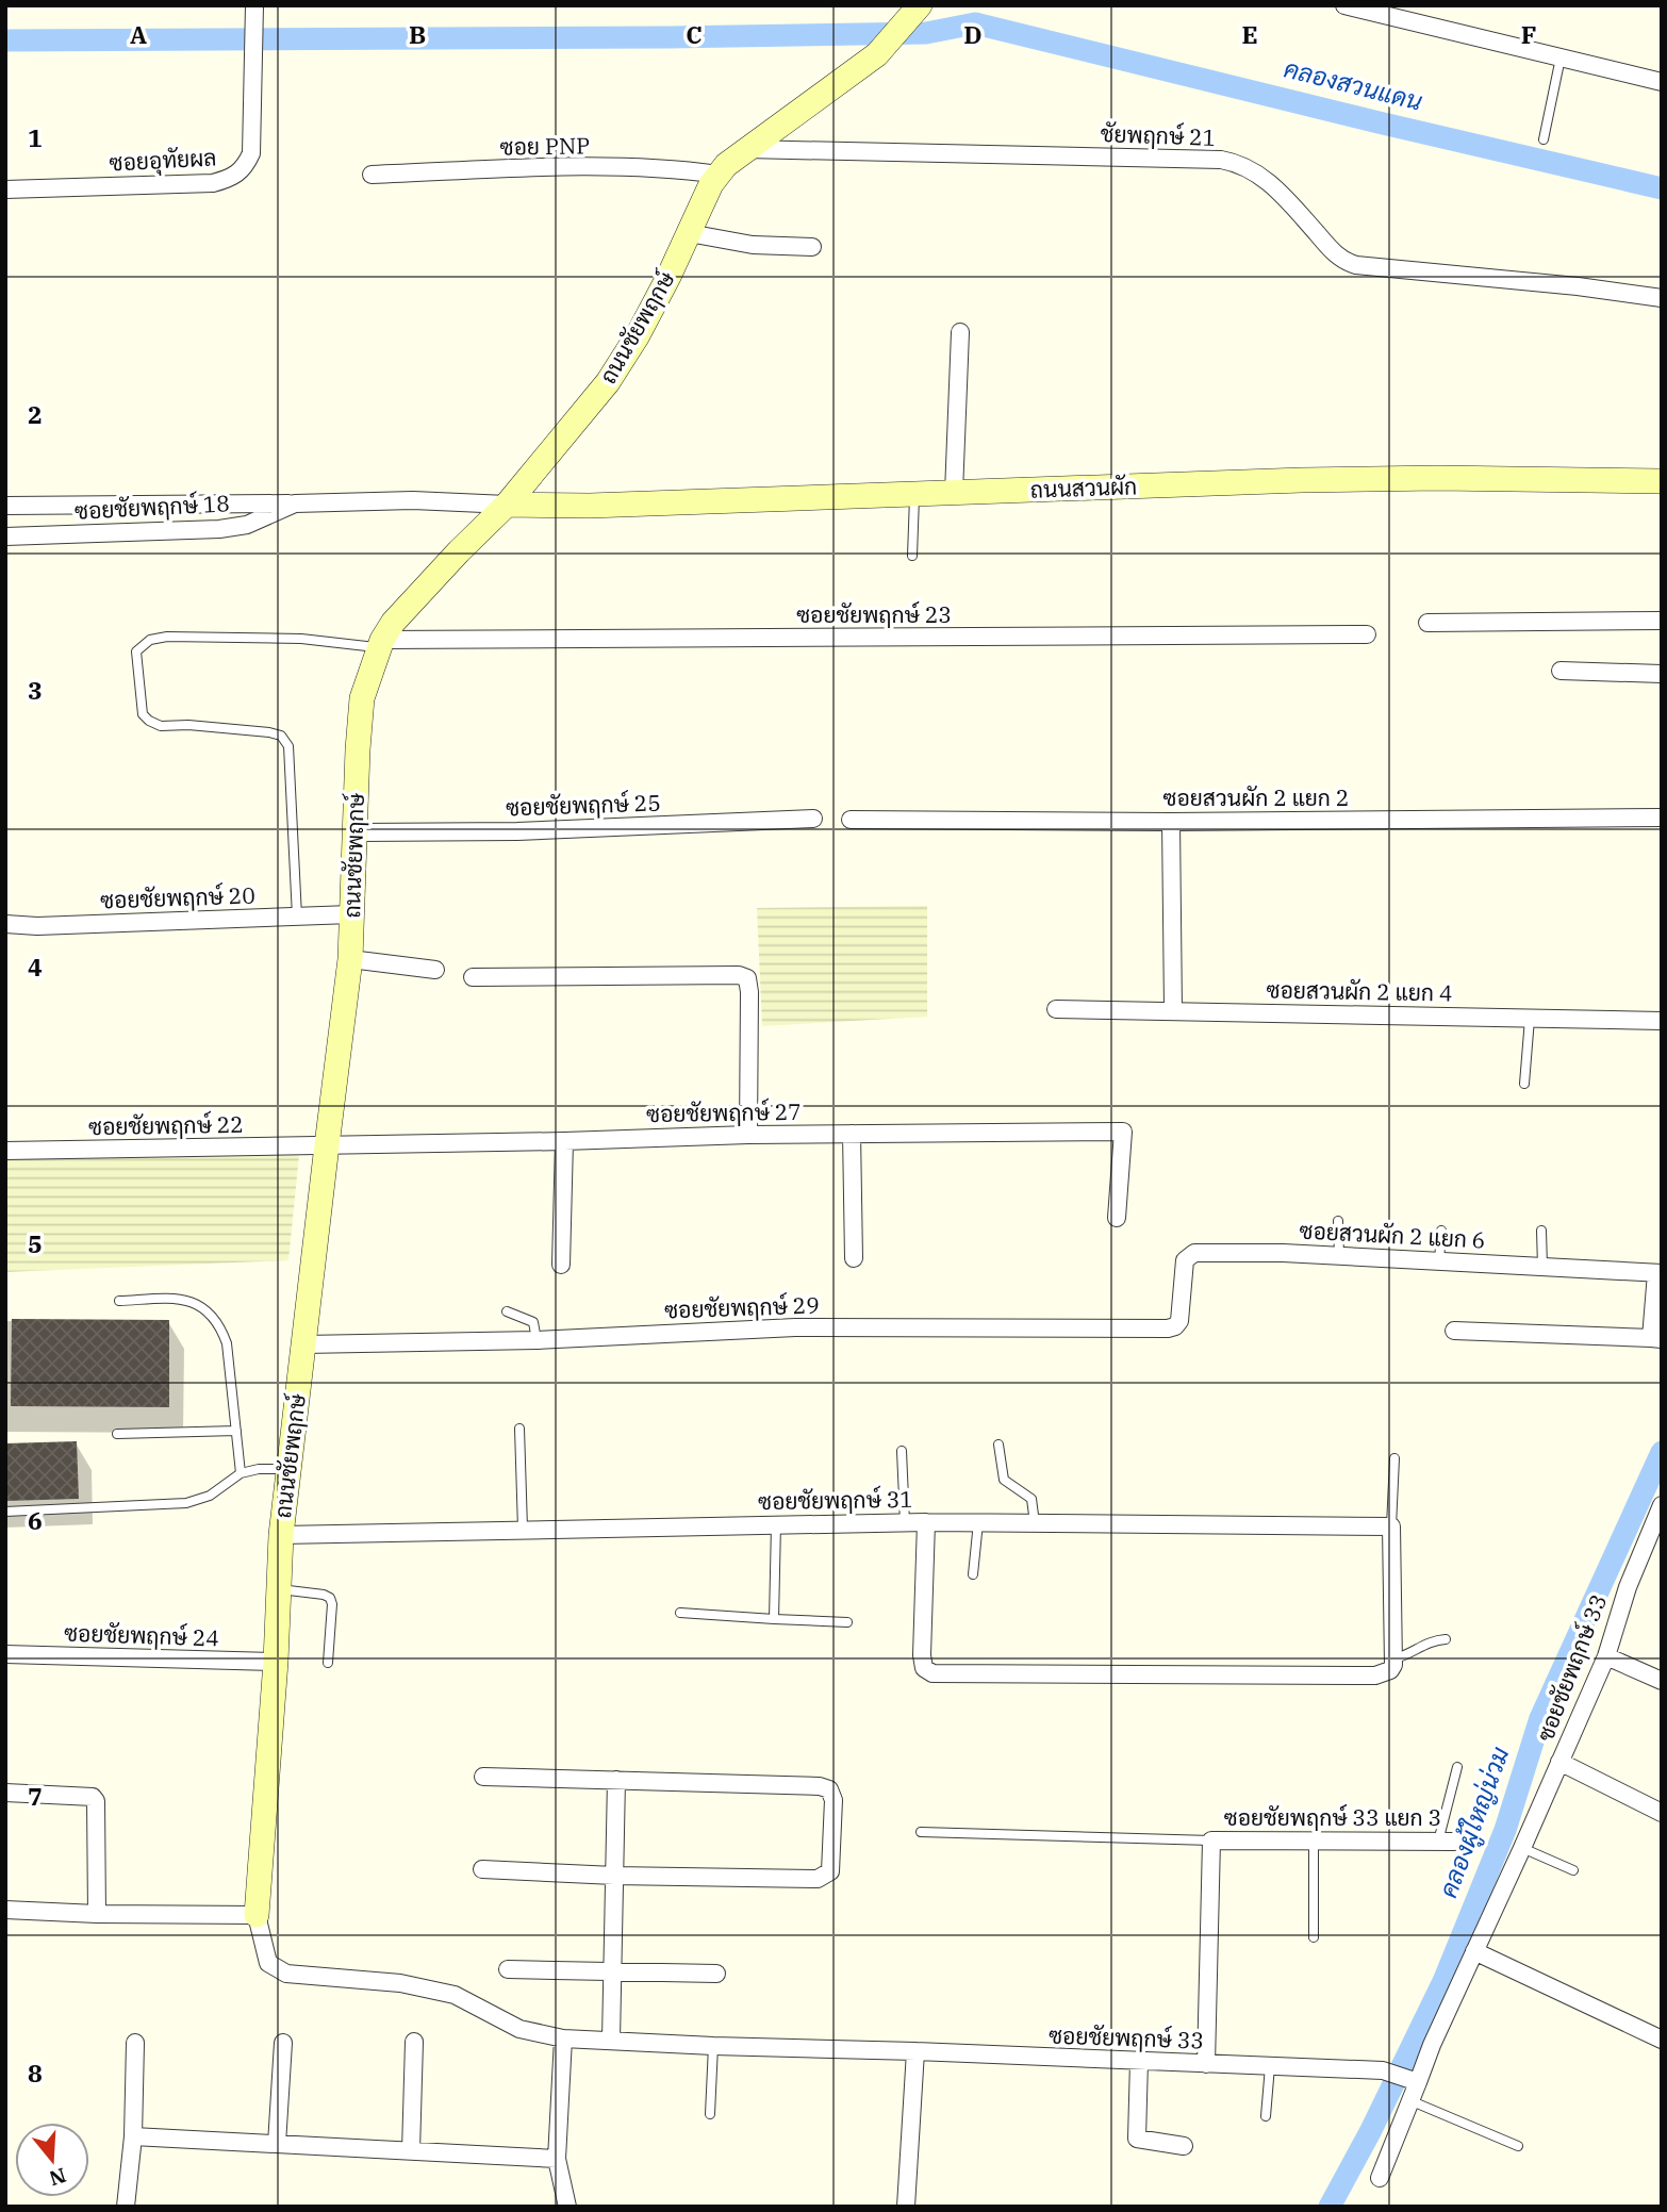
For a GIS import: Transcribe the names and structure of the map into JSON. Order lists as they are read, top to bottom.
{
  "streets": {
    "street": [
      "ชัยพฤกษ์ 21",
      "ซอย PNP",
      "ซอยอุทัยผล",
      "ถนนชัยพฤกษ์",
      "ถนนสวนผัก",
      "ซอยชัยพฤกษ์ 18",
      "ซอยชัยพฤกษ์ 23",
      "ซอยสวนผัก 2 แยก 2",
      "ซอยชัยพฤกษ์ 25",
      "ซอยชัยพฤกษ์ 20",
      "ซอยสวนผัก 2 แยก 4",
      "ซอยชัยพฤกษ์ 27",
      "ซอยชัยพฤกษ์ 22",
      "ซอยสวนผัก 2 แยก 6",
      "ซอยชัยพฤกษ์ 29",
      "ซอยชัยพฤกษ์ 31",
      "ซอยชัยพฤกษ์ 24",
      "ซอยชัยพฤกษ์ 33",
      "ซอยชัยพฤกษ์ 33 แยก 3"
    ]
  },
  "crossings": [
    ["ชัยพฤกษ์ 21", "ถนนชัยพฤกษ์"],
    ["ซอย PNP", "ถนนชัยพฤกษ์"],
    ["ถนนชัยพฤกษ์", "ถนนสวนผัก"],
    ["ถนนชัยพฤกษ์", "ซอยชัยพฤกษ์ 18"],
    ["ถนนชัยพฤกษ์", "ซอยชัยพฤกษ์ 23"],
    ["ถนนชัยพฤกษ์", "ซอยชัยพฤกษ์ 25"],
    ["ถนนชัยพฤกษ์", "ซอยชัยพฤกษ์ 20"],
    ["ถนนชัยพฤกษ์", "ซอยชัยพฤกษ์ 27"],
    ["ถนนชัยพฤกษ์", "ซอยชัยพฤกษ์ 22"],
    ["ถนนชัยพฤกษ์", "ซอยชัยพฤกษ์ 29"],
    ["ถนนชัยพฤกษ์", "ซอยชัยพฤกษ์ 31"],
    ["ถนนชัยพฤกษ์", "ซอยชัยพฤกษ์ 24"],
    ["ถนนชัยพฤกษ์", "ซอยชัยพฤกษ์ 33"],
    ["ถนนสวนผัก", "ซอยชัยพฤกษ์ 18"],
    ["ซอยชัยพฤกษ์ 27", "ซอยชัยพฤกษ์ 22"],
    ["ซอยสวนผัก 2 แยก 6", "ซอยชัยพฤกษ์ 29"],
    ["ซอยชัยพฤกษ์ 33", "ซอยชัยพฤกษ์ 33 แยก 3"]
  ],
  "water": ["คลองสวนแดน", "คลองผู้ใหญ่น่วม"],
  "north": "bottom",
  "grid": {
    "columns": [
      "A",
      "B",
      "C",
      "D",
      "E",
      "F"
    ],
    "rows": [
      "1",
      "2",
      "3",
      "4",
      "5",
      "6",
      "7",
      "8"
    ]
  }
}
